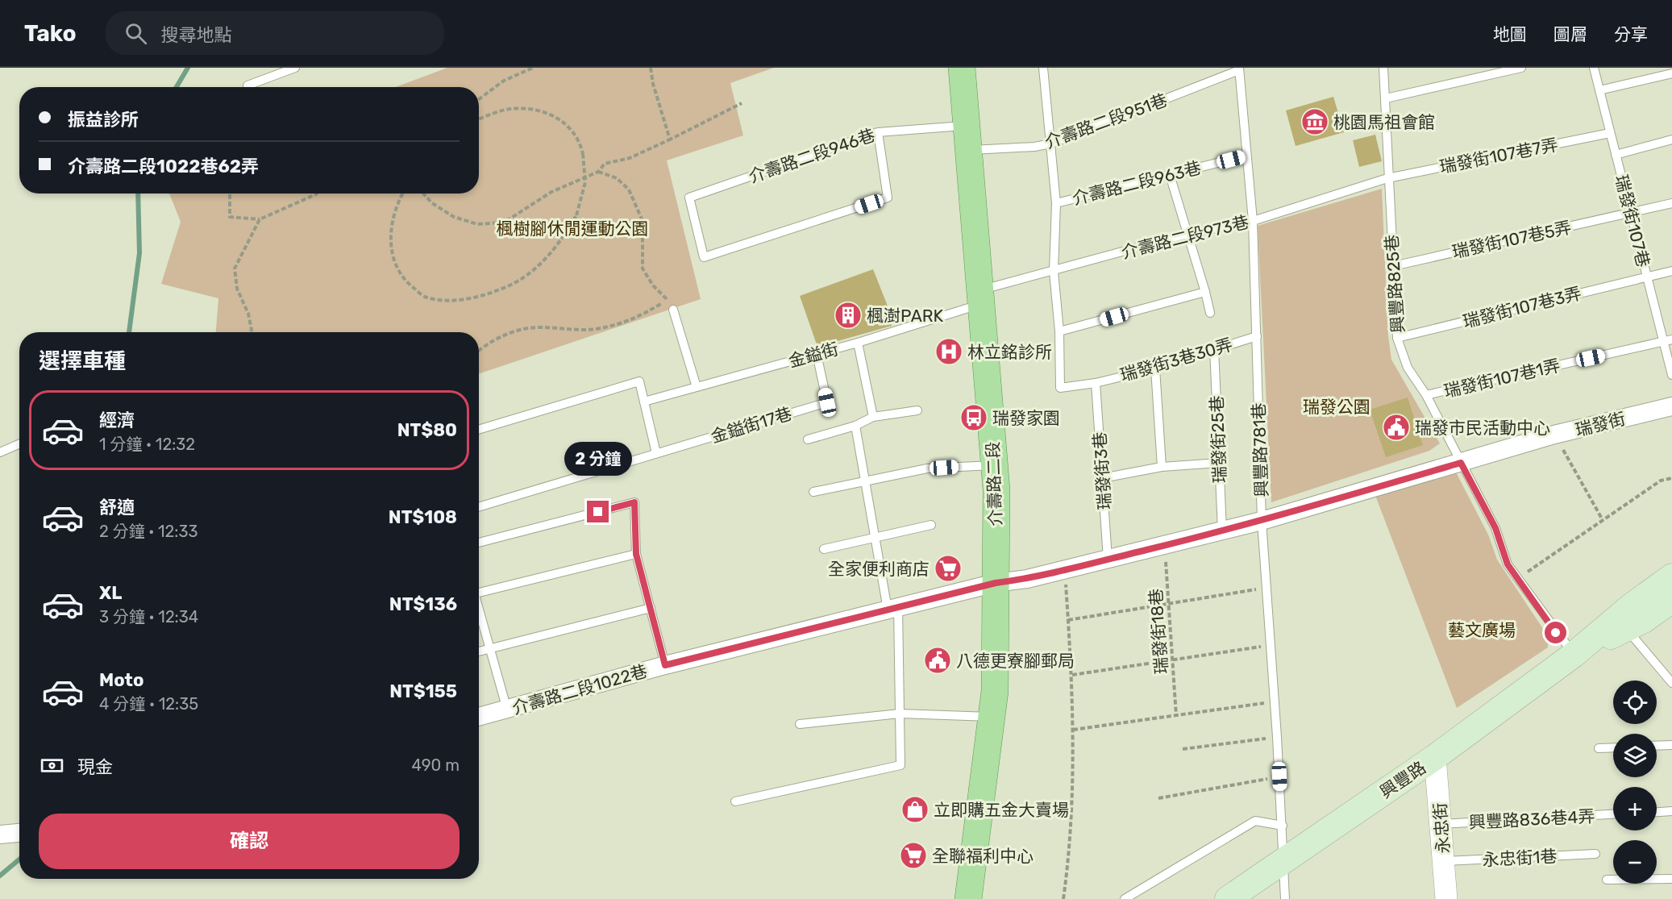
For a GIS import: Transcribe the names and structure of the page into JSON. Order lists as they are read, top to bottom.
{
  "streets": {
    "main road": ["介壽路二段", "興豐路"],
    "street": ["瑞發街", "介壽路二段1022巷", "永忠街"],
    "lane": [
      "介壽路二段951巷",
      "介壽路二段946巷",
      "瑞發街107巷7弄",
      "介壽路二段963巷",
      "瑞發街107巷",
      "介壽路二段973巷",
      "瑞發街107巷5弄",
      "興豐路825巷",
      "瑞發街107巷3弄",
      "金鎰街",
      "瑞發街3巷30弄",
      "瑞發街107巷1弄",
      "金鎰街17巷",
      "瑞發街25巷",
      "興豐路781巷",
      "瑞發街3巷",
      "興豐路836巷4弄",
      "永忠街1巷"
    ],
    "path": ["瑞發街18巷"]
  },
  "crossings": [
    ["介壽路二段951巷", "介壽路二段946巷"],
    ["介壽路二段951巷", "興豐路781巷"],
    ["介壽路二段951巷", "介壽路二段"],
    ["介壽路二段946巷", "介壽路二段"],
    ["瑞發街107巷7弄", "瑞發街107巷"],
    ["瑞發街107巷7弄", "介壽路二段973巷"],
    ["瑞發街107巷7弄", "興豐路825巷"],
    ["介壽路二段963巷", "興豐路781巷"],
    ["瑞發街107巷", "瑞發街107巷5弄"],
    ["瑞發街107巷", "瑞發街107巷3弄"],
    ["瑞發街107巷", "瑞發街107巷1弄"],
    ["介壽路二段973巷", "興豐路825巷"],
    ["介壽路二段973巷", "金鎰街"],
    ["介壽路二段973巷", "興豐路781巷"],
    ["介壽路二段973巷", "介壽路二段"],
    ["瑞發街107巷5弄", "興豐路825巷"],
    ["興豐路825巷", "瑞發街107巷3弄"],
    ["興豐路825巷", "瑞發街107巷1弄"],
    ["興豐路825巷", "瑞發街"],
    ["興豐路825巷", "興豐路"],
    ["金鎰街", "金鎰街17巷"],
    ["金鎰街", "介壽路二段"],
    ["瑞發街3巷30弄", "瑞發街25巷"],
    ["瑞發街3巷30弄", "興豐路781巷"],
    ["瑞發街3巷30弄", "瑞發街3巷"],
    ["瑞發街", "瑞發街25巷"],
    ["瑞發街", "興豐路781巷"],
    ["瑞發街", "瑞發街3巷"],
    ["瑞發街", "介壽路二段"],
    ["瑞發街", "瑞發街18巷"],
    ["瑞發街", "介壽路二段1022巷"],
    ["興豐路781巷", "興豐路"],
    ["介壽路二段", "介壽路二段1022巷"],
    ["興豐路", "永忠街"],
    ["興豐路836巷4弄", "永忠街"],
    ["永忠街", "永忠街1巷"]
  ],
  "parks": ["楓樹腳休閒運動公園", "瑞發公園", "藝文廣場"],
  "places": {
    "museum": ["桃園馬祖會館"],
    "building": ["楓澍PARK"],
    "hospital": ["林立銘診所"],
    "bus stop": ["瑞發家園"],
    "public building": ["瑞發市民活動中心", "八德更寮腳郵局"],
    "supermarket": ["全家便利商店", "全聯福利中心"],
    "shop": ["立即購五金大賣場"]
  },
  "page": {
    "header": "Tako",
    "search": "搜尋地點",
    "nav": ["地圖", "圖層", "分享"],
    "banner": ["振益診所", "介壽路二段1022巷62弄"],
    "heading": "選擇車種",
    "list": [
      {
        "name": "經濟",
        "note": "1 分鐘 · 12:32",
        "value": "NT$80"
      },
      {
        "name": "舒適",
        "note": "2 分鐘 · 12:33",
        "value": "NT$108"
      },
      {
        "name": "XL",
        "note": "3 分鐘 · 12:34",
        "value": "NT$136"
      },
      {
        "name": "Moto",
        "note": "4 分鐘 · 12:35",
        "value": "NT$155"
      }
    ],
    "bubble": "2 分鐘",
    "map_buttons": ["+", "−"],
    "pay": ["現金", "490 m"],
    "buttons": "確認"
  }
}
